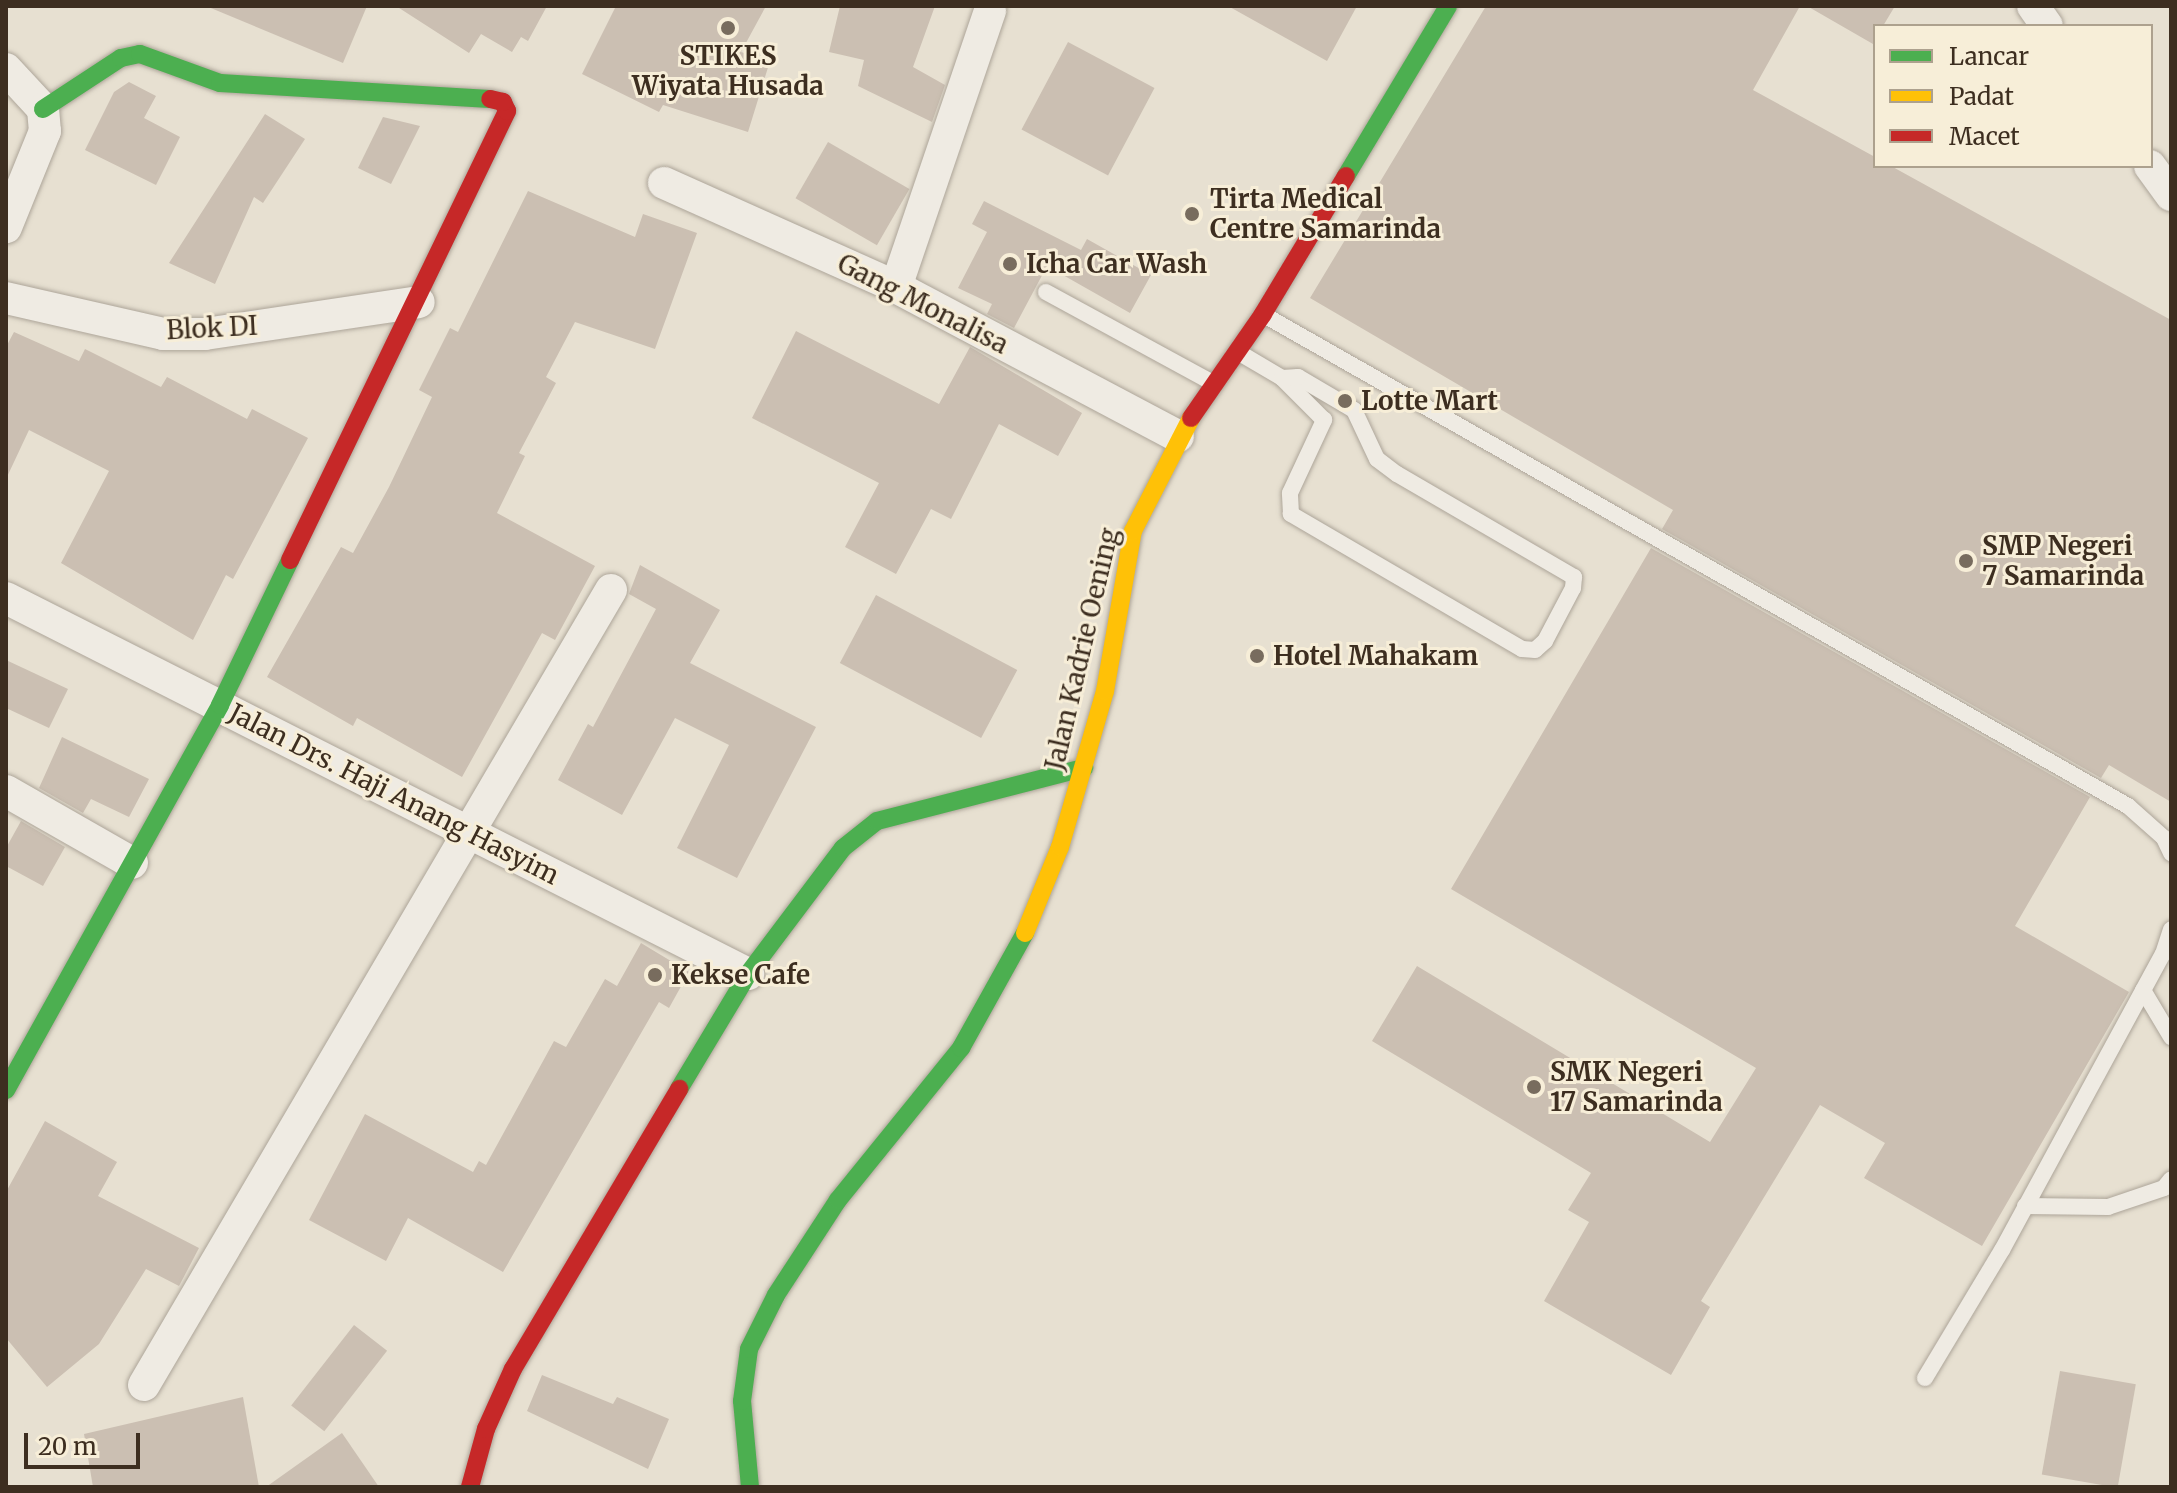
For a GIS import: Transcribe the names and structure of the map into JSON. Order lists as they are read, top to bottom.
{
  "streets": {
    "street": [
      "Gang Monalisa",
      "Blok DI",
      "Jalan Kadrie Oening",
      "Jalan Drs. Haji Anang Hasyim"
    ]
  },
  "crossings": [
    ["Gang Monalisa", "Jalan Kadrie Oening"]
  ],
  "places": [
    "STIKES Wiyata Husada",
    "Tirta Medical Centre Samarinda",
    "Icha Car Wash",
    "Lotte Mart",
    "SMP Negeri 7 Samarinda",
    "Hotel Mahakam",
    "Kekse Cafe",
    "SMK Negeri 17 Samarinda"
  ],
  "legend": ["Lancar", "Padat", "Macet"],
  "scale_bar": "20 m"
}
